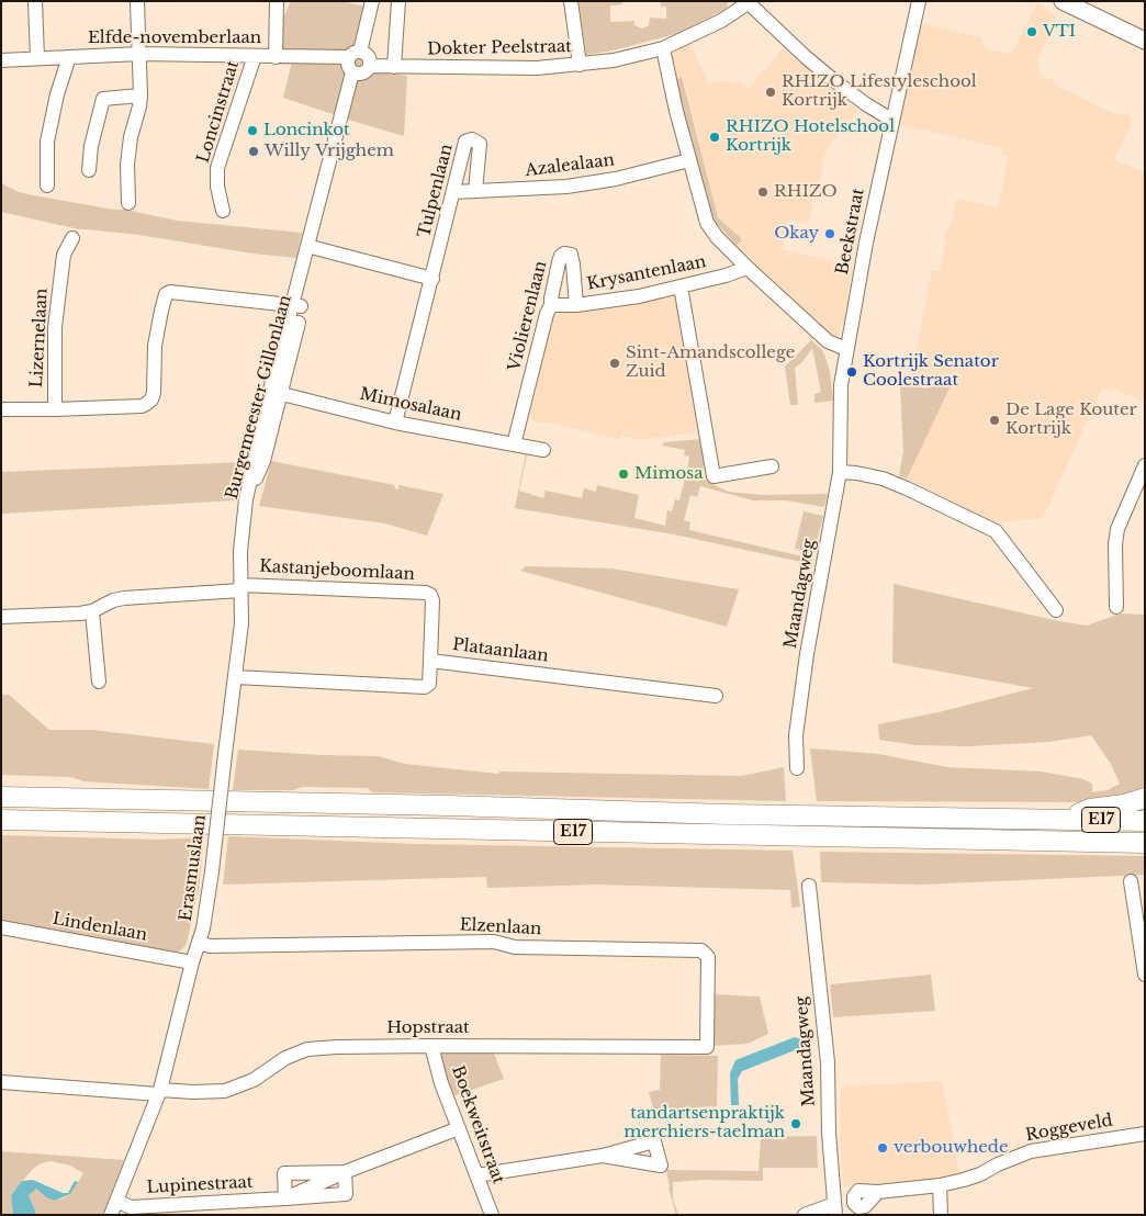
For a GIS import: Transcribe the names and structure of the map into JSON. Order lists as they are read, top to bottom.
{
  "streets": {
    "highway": ["E17"],
    "street": [
      "Elfde-novemberlaan",
      "Dokter Peelstraat",
      "Loncinstraat",
      "Azalealaan",
      "Tulpenlaan",
      "Beekstraat",
      "Krysantenlaan",
      "Violierenlaan",
      "Lizernelaan",
      "Burgemeester Gillonlaan",
      "Mimosalaan",
      "Kastanjeboomlaan",
      "Maandagweg",
      "Plataanlaan",
      "Erasmuslaan",
      "Lindenlaan",
      "Elzenlaan",
      "Hopstraat",
      "Boekweitstraat",
      "Roggeveld",
      "Lupinestraat"
    ]
  },
  "crossings": [
    ["Elfde-novemberlaan", "Loncinstraat"],
    ["Elfde-novemberlaan", "Burgemeester Gillonlaan"],
    ["Dokter Peelstraat", "Burgemeester Gillonlaan"],
    ["Azalealaan", "Tulpenlaan"],
    ["Tulpenlaan", "Mimosalaan"],
    ["Beekstraat", "Maandagweg"],
    ["Krysantenlaan", "Violierenlaan"],
    ["Violierenlaan", "Mimosalaan"],
    ["Burgemeester Gillonlaan", "Mimosalaan"],
    ["Burgemeester Gillonlaan", "Erasmuslaan"],
    ["Kastanjeboomlaan", "Plataanlaan"],
    ["Kastanjeboomlaan", "Erasmuslaan"],
    ["Plataanlaan", "Erasmuslaan"],
    ["Erasmuslaan", "Lindenlaan"],
    ["Erasmuslaan", "Elzenlaan"],
    ["Erasmuslaan", "Hopstraat"],
    ["Erasmuslaan", "Lupinestraat"],
    ["Elzenlaan", "Hopstraat"],
    ["Hopstraat", "Boekweitstraat"],
    ["Boekweitstraat", "Lupinestraat"]
  ],
  "places": [
    "VTI",
    "RHIZO Lifestyleschool Kortrijk",
    "Loncinkot",
    "RHIZO Hotelschool Kortrijk",
    "Willy Vrijghem",
    "RHIZO",
    "Okay",
    "Sint-Amandscollege Zuid",
    "Kortrijk Senator Coolestraat",
    "De Lage Kouter Kortrijk",
    "Mimosa",
    "tandartsenpraktijk merchiers-taelman",
    "verbouwhede"
  ]
}
